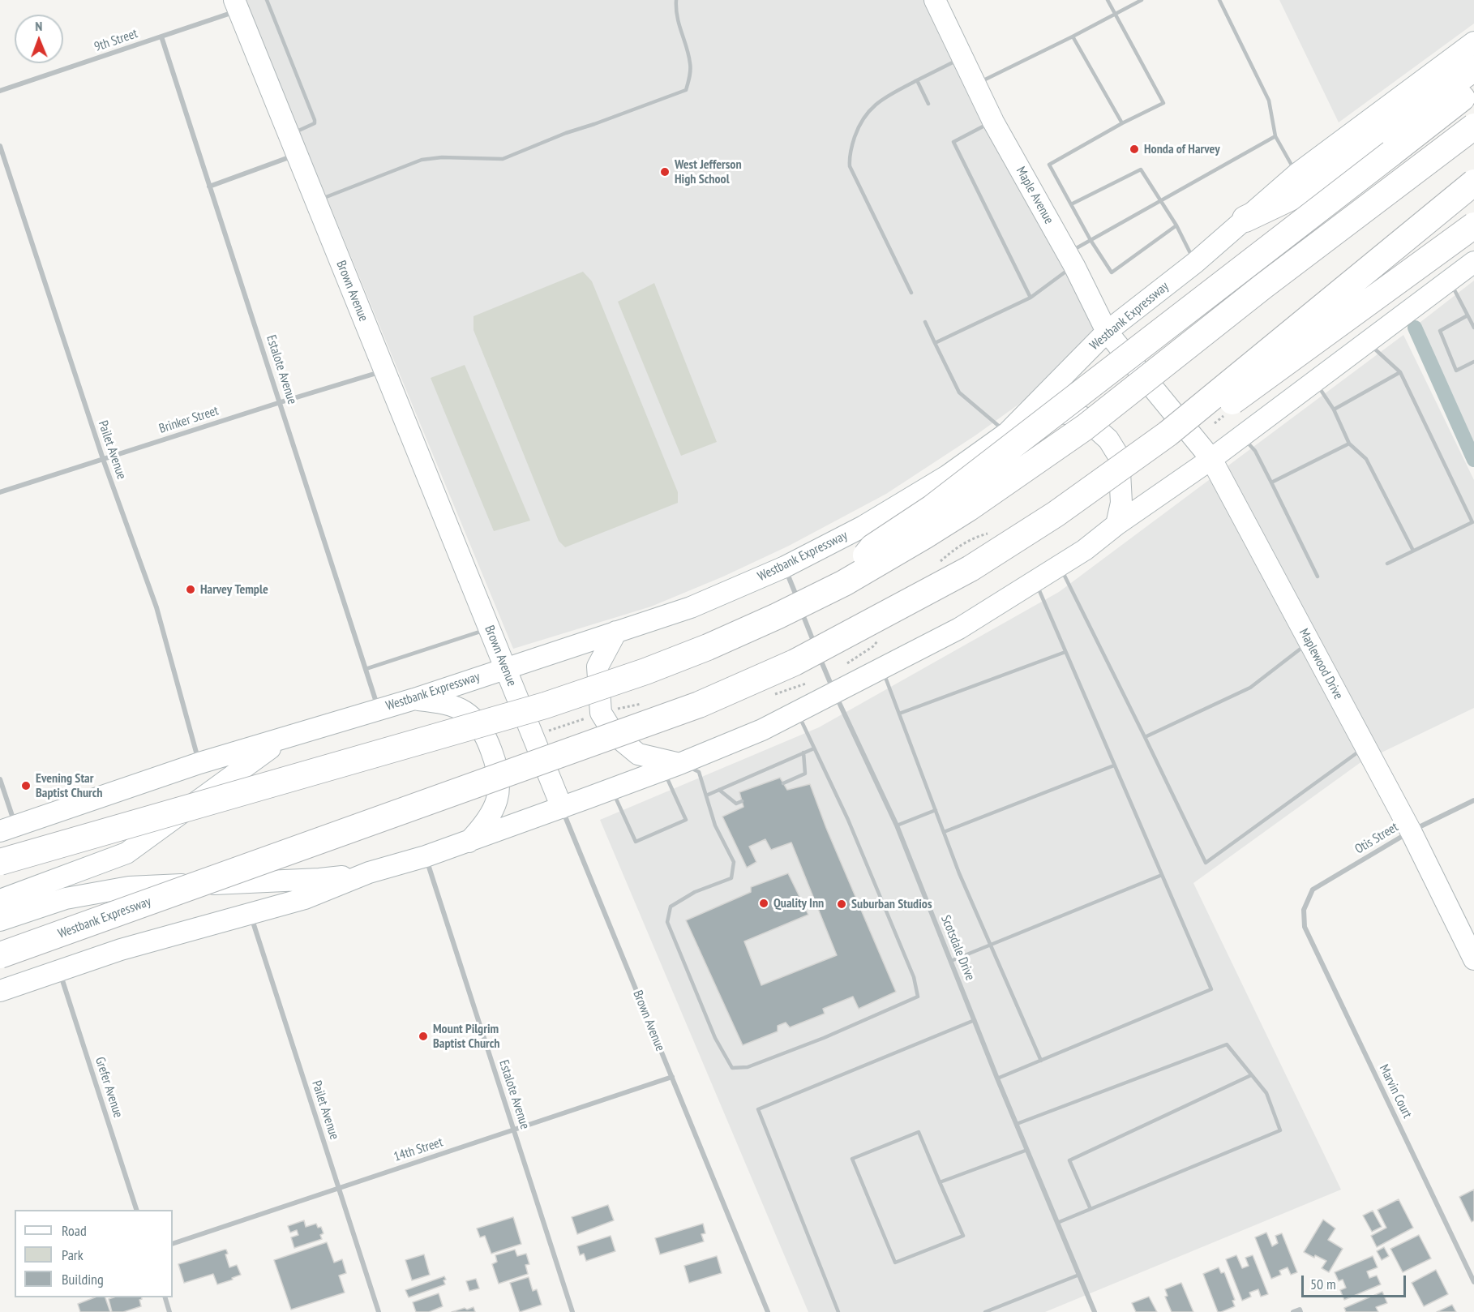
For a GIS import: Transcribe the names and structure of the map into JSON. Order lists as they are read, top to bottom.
{
  "streets": {
    "highway": ["Westbank Expressway"],
    "main road": ["Maple Avenue", "Brown Avenue", "Maplewood Drive"],
    "street": [
      "9th Street",
      "Estalote Avenue",
      "Brinker Street",
      "Pailet Avenue",
      "Otis Street",
      "Scotsdale Drive",
      "Grefer Avenue",
      "Marvin Court",
      "14th Street"
    ]
  },
  "crossings": [
    ["9th Street", "Brown Avenue"],
    ["9th Street", "Estalote Avenue"],
    ["Maple Avenue", "Westbank Expressway"],
    ["Maple Avenue", "Maplewood Drive"],
    ["Brown Avenue", "Westbank Expressway"],
    ["Brown Avenue", "Brinker Street"],
    ["Brown Avenue", "14th Street"],
    ["Westbank Expressway", "Estalote Avenue"],
    ["Westbank Expressway", "Pailet Avenue"],
    ["Westbank Expressway", "Scotsdale Drive"],
    ["Estalote Avenue", "Brinker Street"],
    ["Estalote Avenue", "14th Street"],
    ["Brinker Street", "Pailet Avenue"],
    ["Pailet Avenue", "14th Street"],
    ["Maplewood Drive", "Otis Street"],
    ["Otis Street", "Marvin Court"]
  ],
  "places": [
    "Honda of Harvey",
    "West Jefferson High School",
    "Harvey Temple",
    "Evening Star Baptist Church",
    "Quality Inn",
    "Suburban Studios",
    "Mount Pilgrim Baptist Church"
  ],
  "legend": ["Road", "Park", "Building"],
  "scale_bar": "50 m",
  "north": "top"
}
